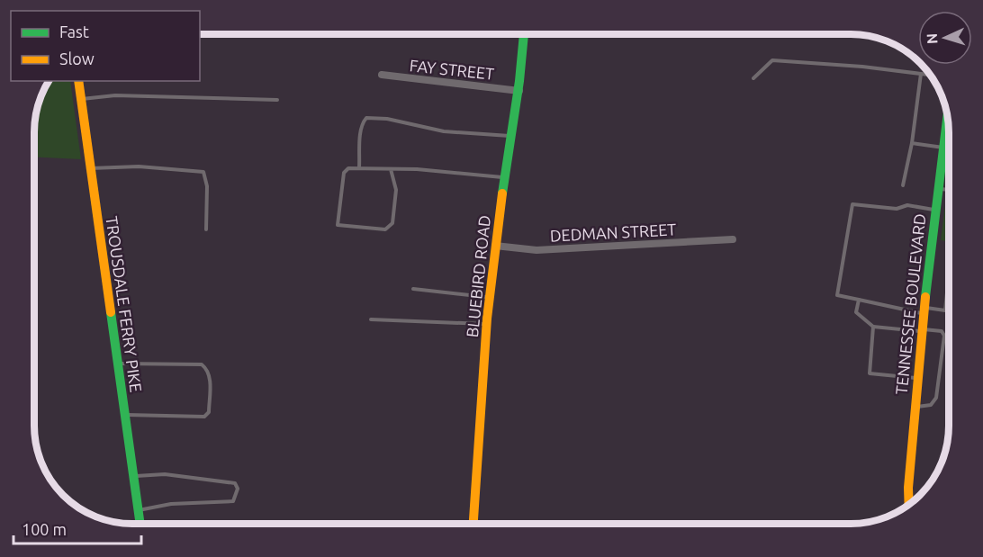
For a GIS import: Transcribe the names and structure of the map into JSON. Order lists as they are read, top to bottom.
{
  "streets": {
    "street": [
      "FAY STREET",
      "DEDMAN STREET",
      "BLUEBIRD ROAD",
      "TROUSDALE FERRY PIKE",
      "TENNESSEE BOULEVARD"
    ]
  },
  "crossings": [
    ["FAY STREET", "BLUEBIRD ROAD"],
    ["DEDMAN STREET", "BLUEBIRD ROAD"]
  ],
  "legend": ["Fast", "Slow"],
  "scale_bar": "100 m",
  "north": "left"
}
